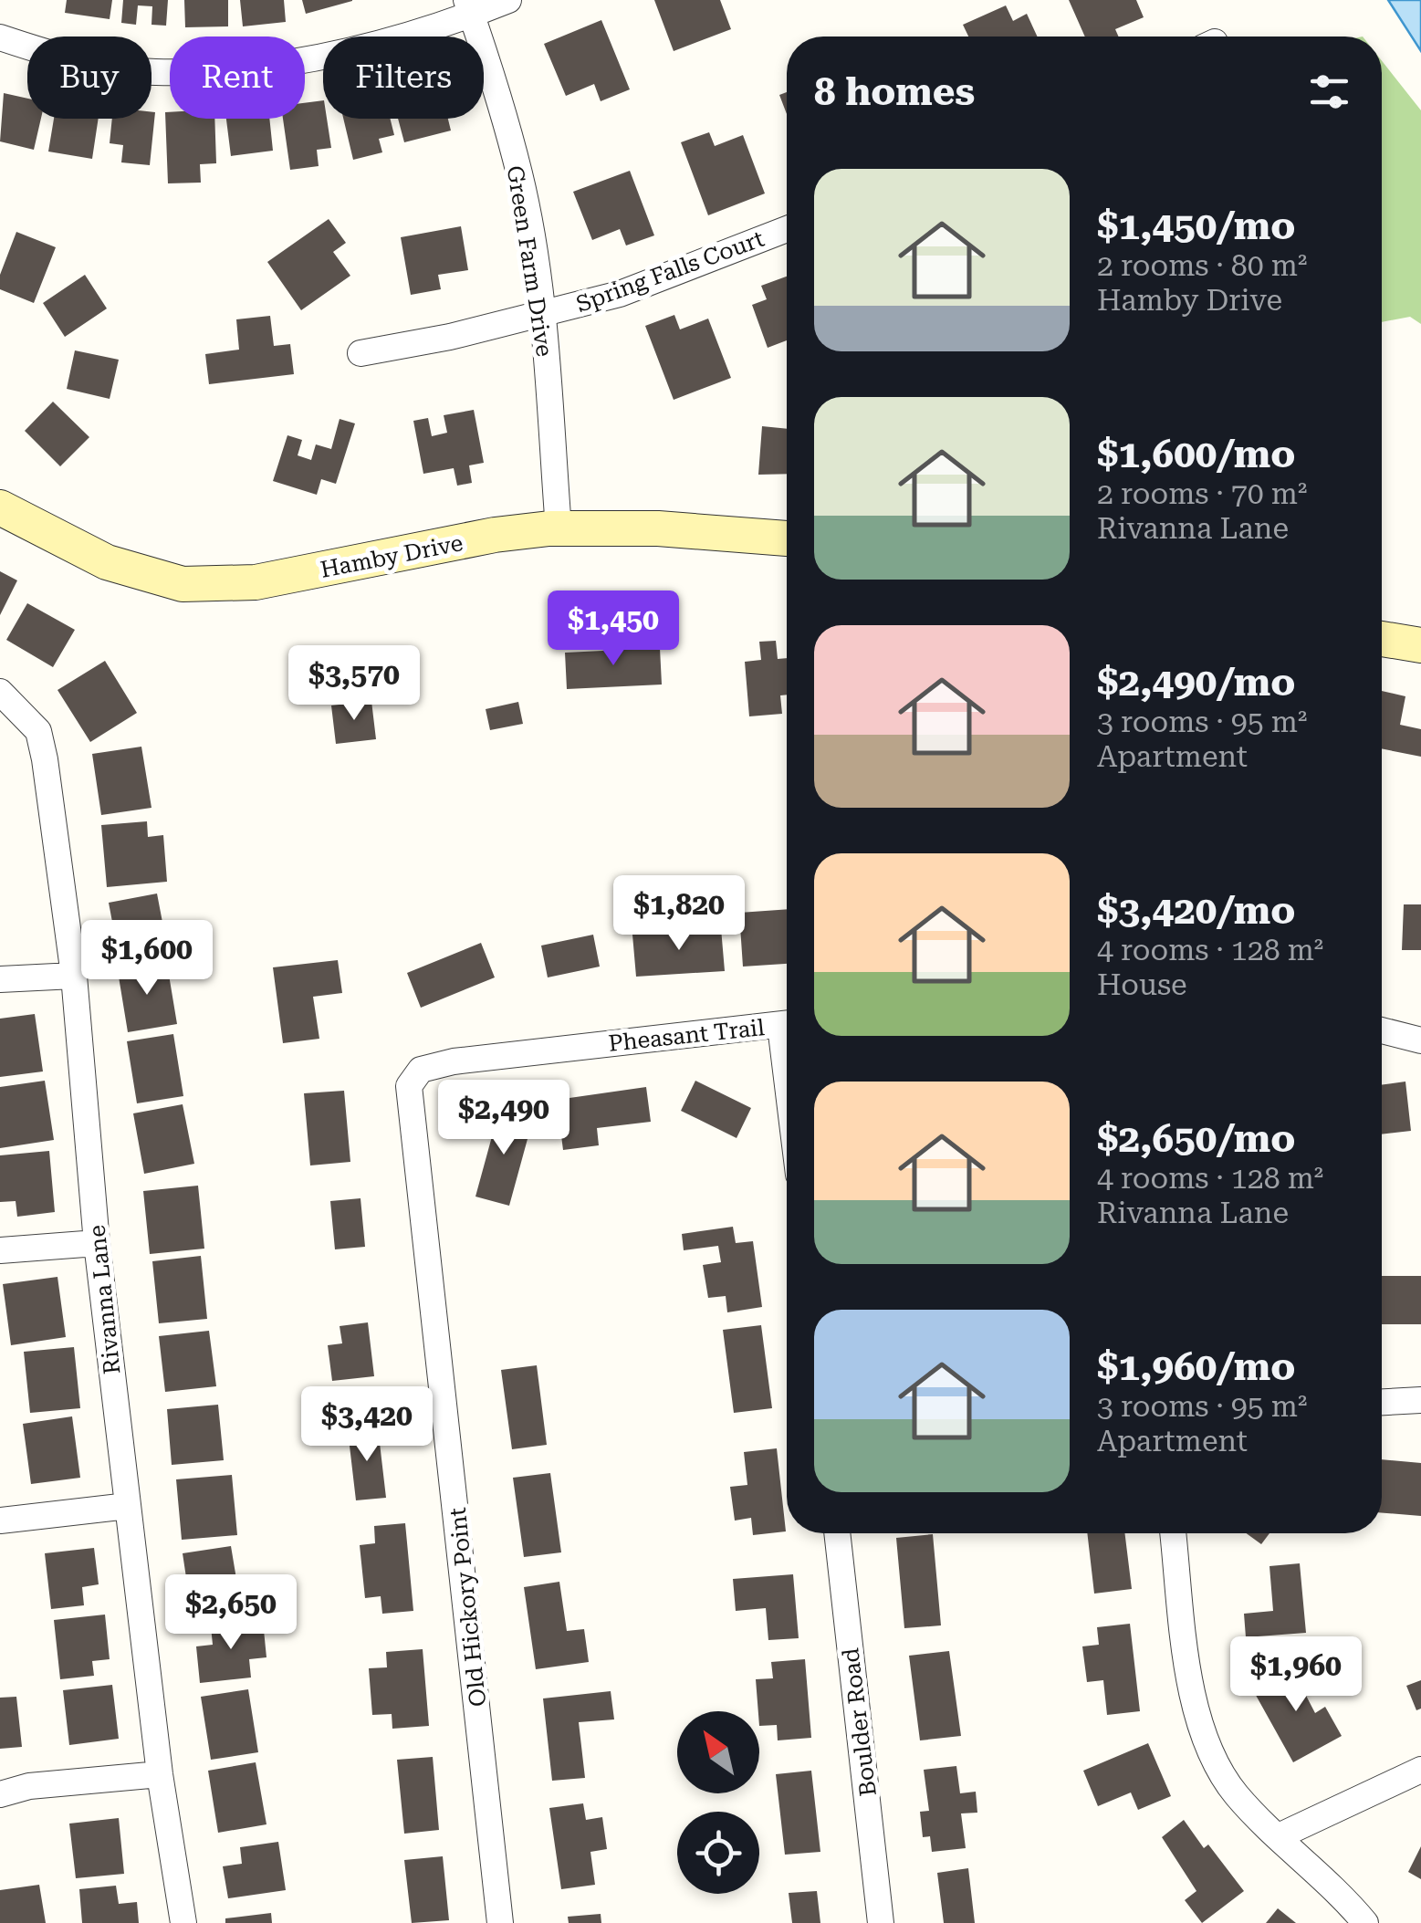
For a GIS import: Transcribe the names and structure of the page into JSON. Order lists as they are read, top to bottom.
{
  "streets": {
    "street": [
      "Green Farm Drive",
      "Spring Falls Court",
      "Hamby Drive",
      "Pheasant Trail",
      "Rivanna Lane",
      "Old Hickory Point",
      "Boulder Road"
    ]
  },
  "crossings": [
    ["Green Farm Drive", "Spring Falls Court"],
    ["Green Farm Drive", "Hamby Drive"],
    ["Pheasant Trail", "Old Hickory Point"]
  ],
  "north": "top left",
  "page": {
    "chip": ["Buy", "Rent", "Filters"],
    "heading": "8 homes",
    "list": [
      {
        "name": "$1,450/mo",
        "note": "2 rooms · 80 m² · Hamby Drive"
      },
      {
        "name": "$1,600/mo",
        "note": "2 rooms · 70 m² · Rivanna Lane"
      },
      {
        "name": "$2,490/mo",
        "note": "3 rooms · 95 m² · Apartment"
      },
      {
        "name": "$3,420/mo",
        "note": "4 rooms · 128 m² · House"
      },
      {
        "name": "$2,650/mo",
        "note": "4 rooms · 128 m² · Rivanna Lane"
      },
      {
        "name": "$1,960/mo",
        "note": "3 rooms · 95 m² · Apartment"
      }
    ],
    "price": [
      "$1,450",
      "$3,570",
      "$1,820",
      "$1,600",
      "$2,490",
      "$3,420",
      "$2,650",
      "$1,960"
    ]
  }
}
